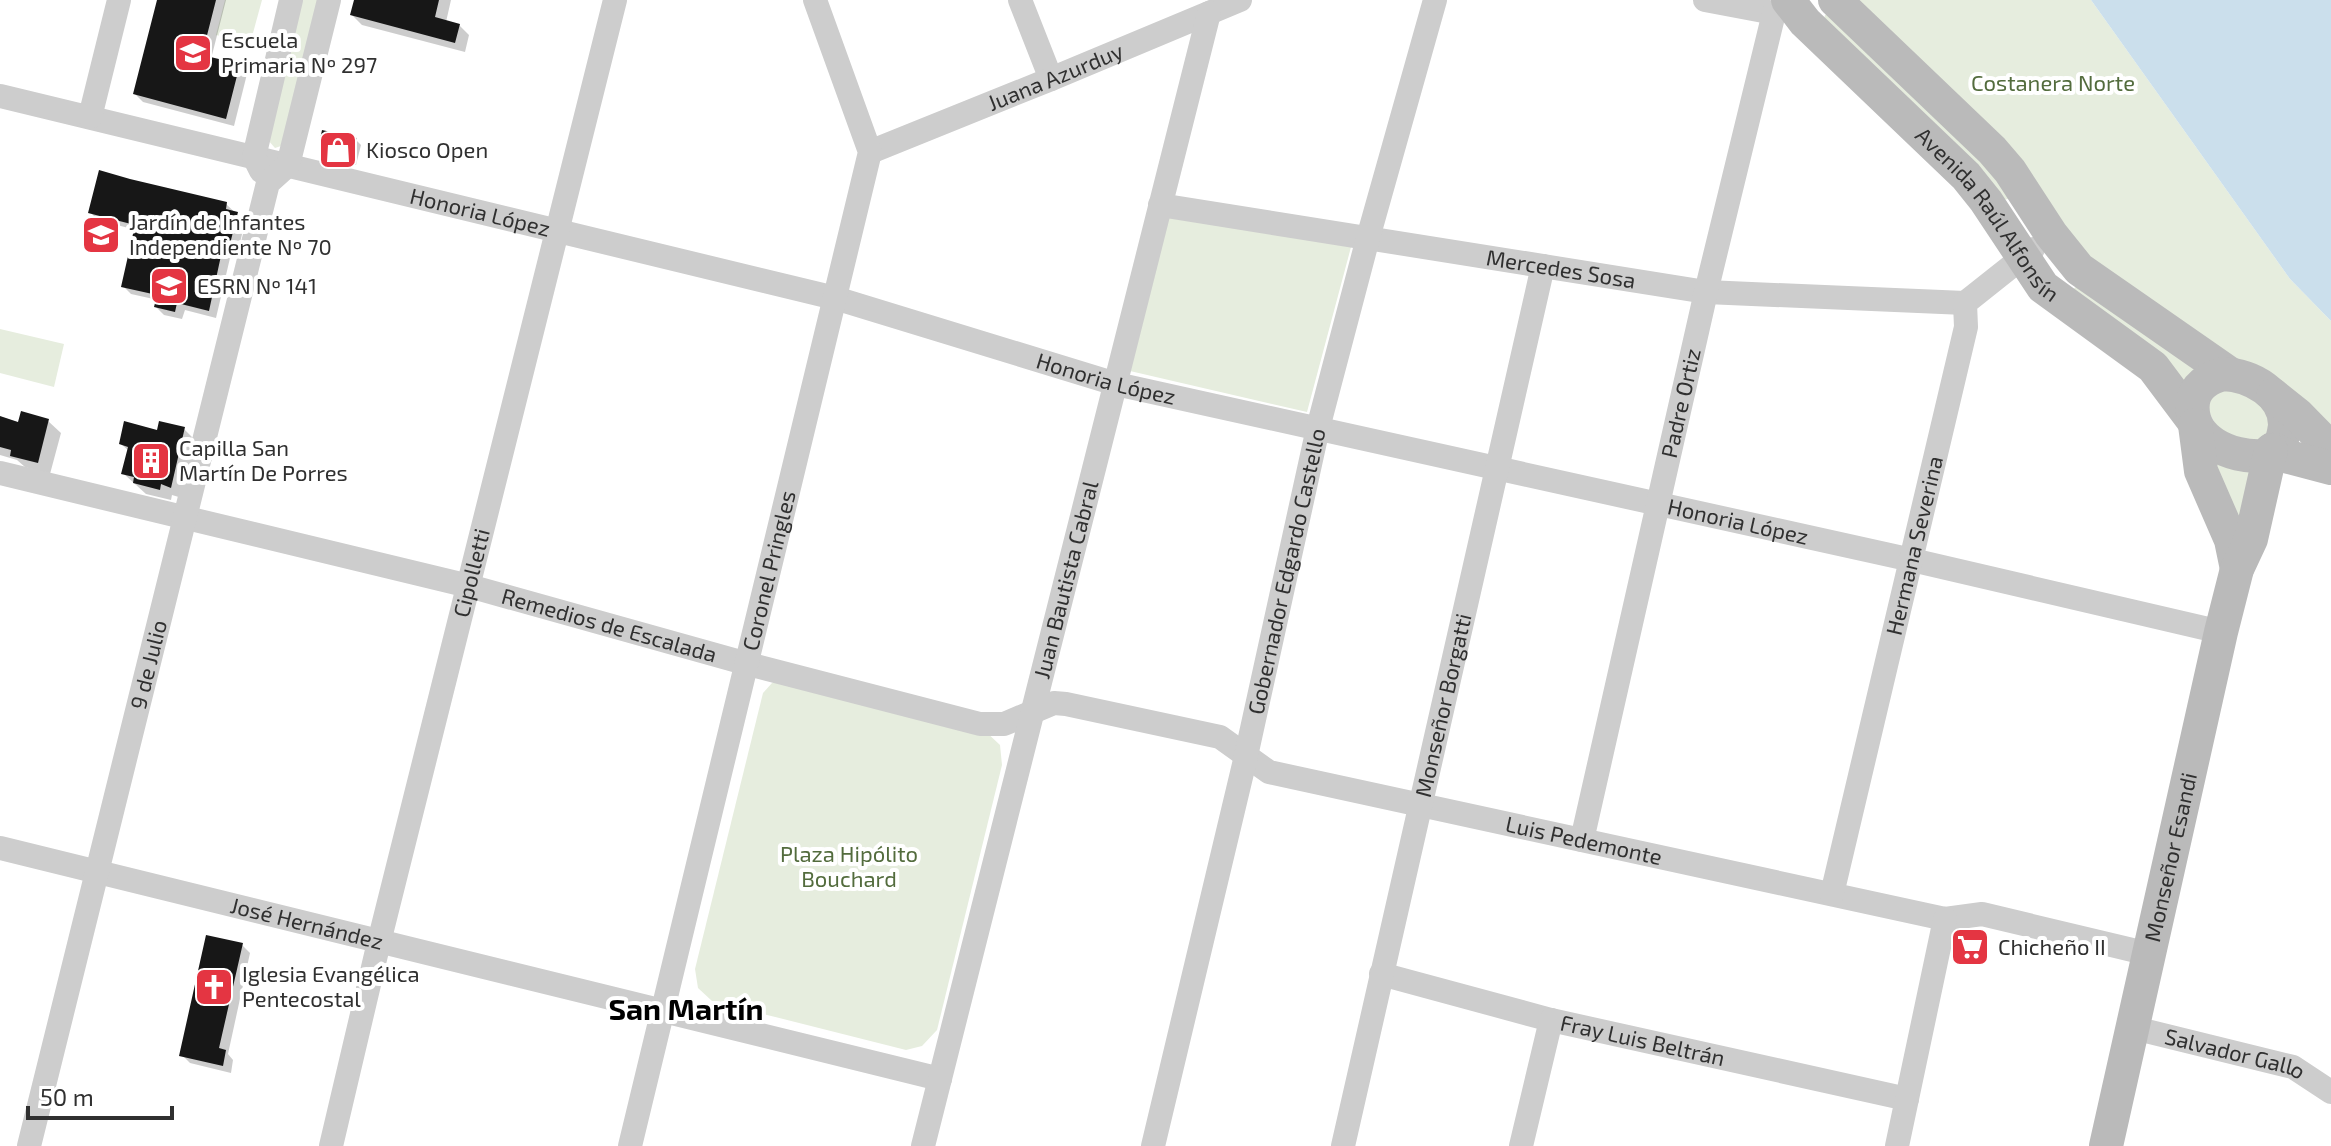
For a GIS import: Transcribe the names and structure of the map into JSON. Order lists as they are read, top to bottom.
{
  "streets": {
    "main road": ["Avenida Raúl Alfonsín", "Monseñor Esandi"],
    "street": [
      "Juana Azurduy",
      "Honoria López",
      "Mercedes Sosa",
      "Padre Ortiz",
      "Hermana Severina",
      "Coronel Pringles",
      "Gobernador Edgardo Castello",
      "Cipolletti",
      "Juan Bautista Cabral",
      "Remedios de Escalada",
      "9 de Julio",
      "Monseñor Borgatti",
      "Luis Pedemonte",
      "José Hernández",
      "Fray Luis Beltrán",
      "Salvador Gallo"
    ]
  },
  "crossings": [
    ["Juana Azurduy", "Coronel Pringles"],
    ["Juana Azurduy", "Juan Bautista Cabral"],
    ["Honoria López", "Padre Ortiz"],
    ["Honoria López", "Hermana Severina"],
    ["Honoria López", "Coronel Pringles"],
    ["Honoria López", "Gobernador Edgardo Castello"],
    ["Honoria López", "Cipolletti"],
    ["Honoria López", "Juan Bautista Cabral"],
    ["Honoria López", "Monseñor Borgatti"],
    ["Honoria López", "Monseñor Esandi"],
    ["Avenida Raúl Alfonsín", "Padre Ortiz"],
    ["Avenida Raúl Alfonsín", "Monseñor Esandi"],
    ["Mercedes Sosa", "Padre Ortiz"],
    ["Mercedes Sosa", "Hermana Severina"],
    ["Mercedes Sosa", "Gobernador Edgardo Castello"],
    ["Mercedes Sosa", "Juan Bautista Cabral"],
    ["Mercedes Sosa", "Monseñor Borgatti"],
    ["Padre Ortiz", "Luis Pedemonte"],
    ["Hermana Severina", "Luis Pedemonte"],
    ["Coronel Pringles", "Remedios de Escalada"],
    ["Coronel Pringles", "José Hernández"],
    ["Gobernador Edgardo Castello", "Luis Pedemonte"],
    ["Cipolletti", "Remedios de Escalada"],
    ["Cipolletti", "José Hernández"],
    ["Juan Bautista Cabral", "Remedios de Escalada"],
    ["Juan Bautista Cabral", "Luis Pedemonte"],
    ["Juan Bautista Cabral", "José Hernández"],
    ["Remedios de Escalada", "9 de Julio"],
    ["Remedios de Escalada", "Luis Pedemonte"],
    ["9 de Julio", "José Hernández"],
    ["Monseñor Borgatti", "Luis Pedemonte"],
    ["Monseñor Borgatti", "Fray Luis Beltrán"],
    ["Luis Pedemonte", "Monseñor Esandi"],
    ["Monseñor Esandi", "Salvador Gallo"]
  ],
  "districts": ["San Martín"],
  "parks": ["Costanera Norte", "Plaza Hipólito Bouchard"],
  "places": {
    "school or university": ["Escuela Primaria Nº 297", "Jardín de Infantes Independiente Nº 70", "ESRN Nº 141"],
    "shop": ["Kiosco Open"],
    "building": ["Capilla San Martín De Porres"],
    "supermarket": ["Chicheño II"],
    "church": ["Iglesia Evangélica Pentecostal"]
  },
  "scale_bar": "50 m"
}
